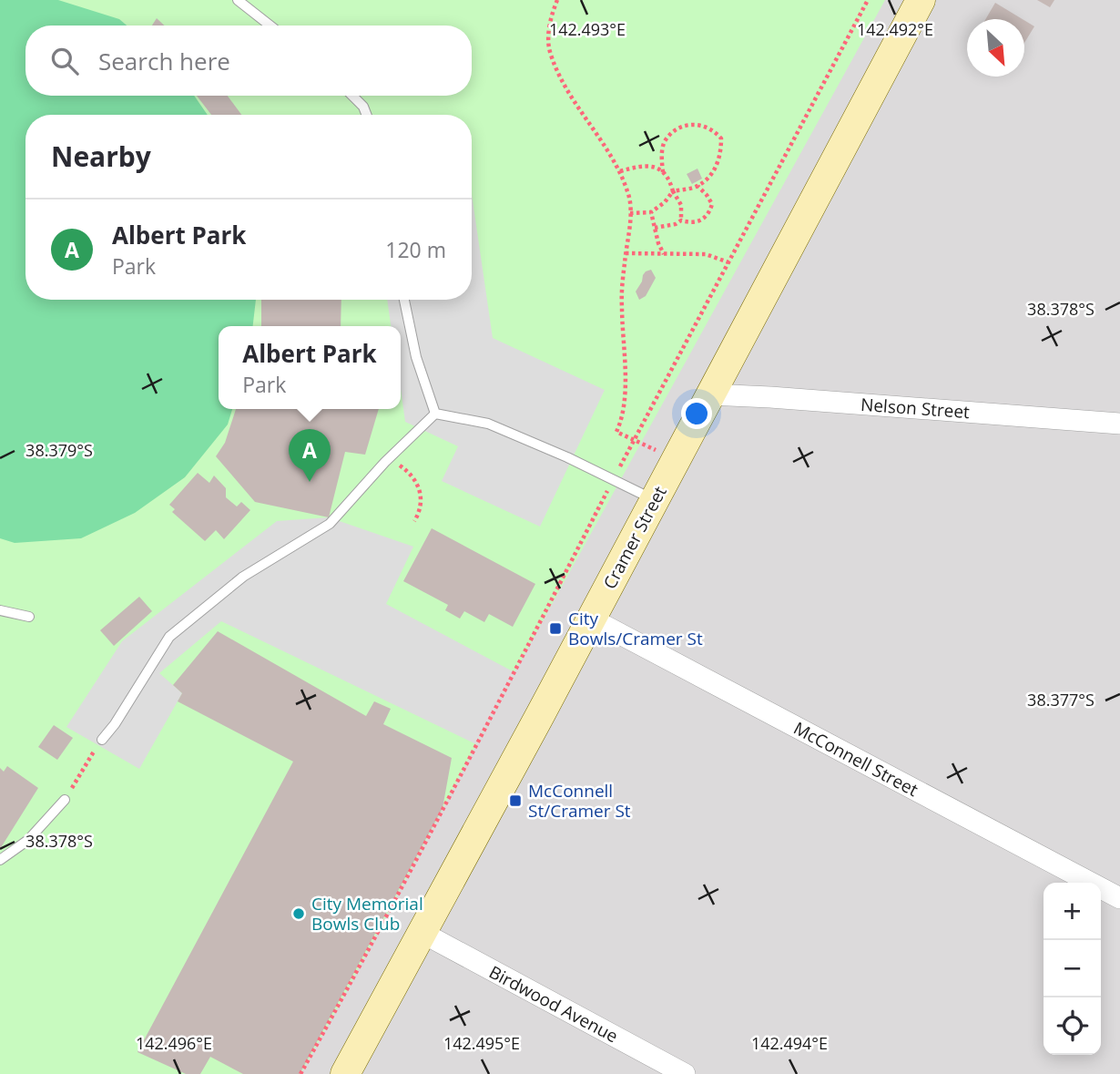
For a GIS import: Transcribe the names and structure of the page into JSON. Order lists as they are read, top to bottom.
{
  "streets": {
    "street": [
      "Nelson Street",
      "Cramer Street",
      "McConnell Street",
      "Birdwood Avenue"
    ]
  },
  "crossings": [
    ["Nelson Street", "Cramer Street"],
    ["Cramer Street", "McConnell Street"],
    ["Cramer Street", "Birdwood Avenue"]
  ],
  "places": {
    "transit": ["City Bowls/Cramer St", "McConnell St/Cramer St"],
    "other": ["City Memorial Bowls Club"]
  },
  "north": "bottom right",
  "page": {
    "search": "Search here",
    "heading": "Nearby",
    "list": [
      {
        "mark": "A",
        "name": "Albert Park",
        "note": "Park",
        "value": "120 m"
      }
    ],
    "popup": ["Albert Park", "Park"],
    "pins": "A",
    "map_buttons": ["+", "−"]
  },
  "coordinates": [
    "142.493°E",
    "142.492°E",
    "38.378°S",
    "38.379°S",
    "38.377°S",
    "142.496°E",
    "142.495°E",
    "142.494°E"
  ]
}
